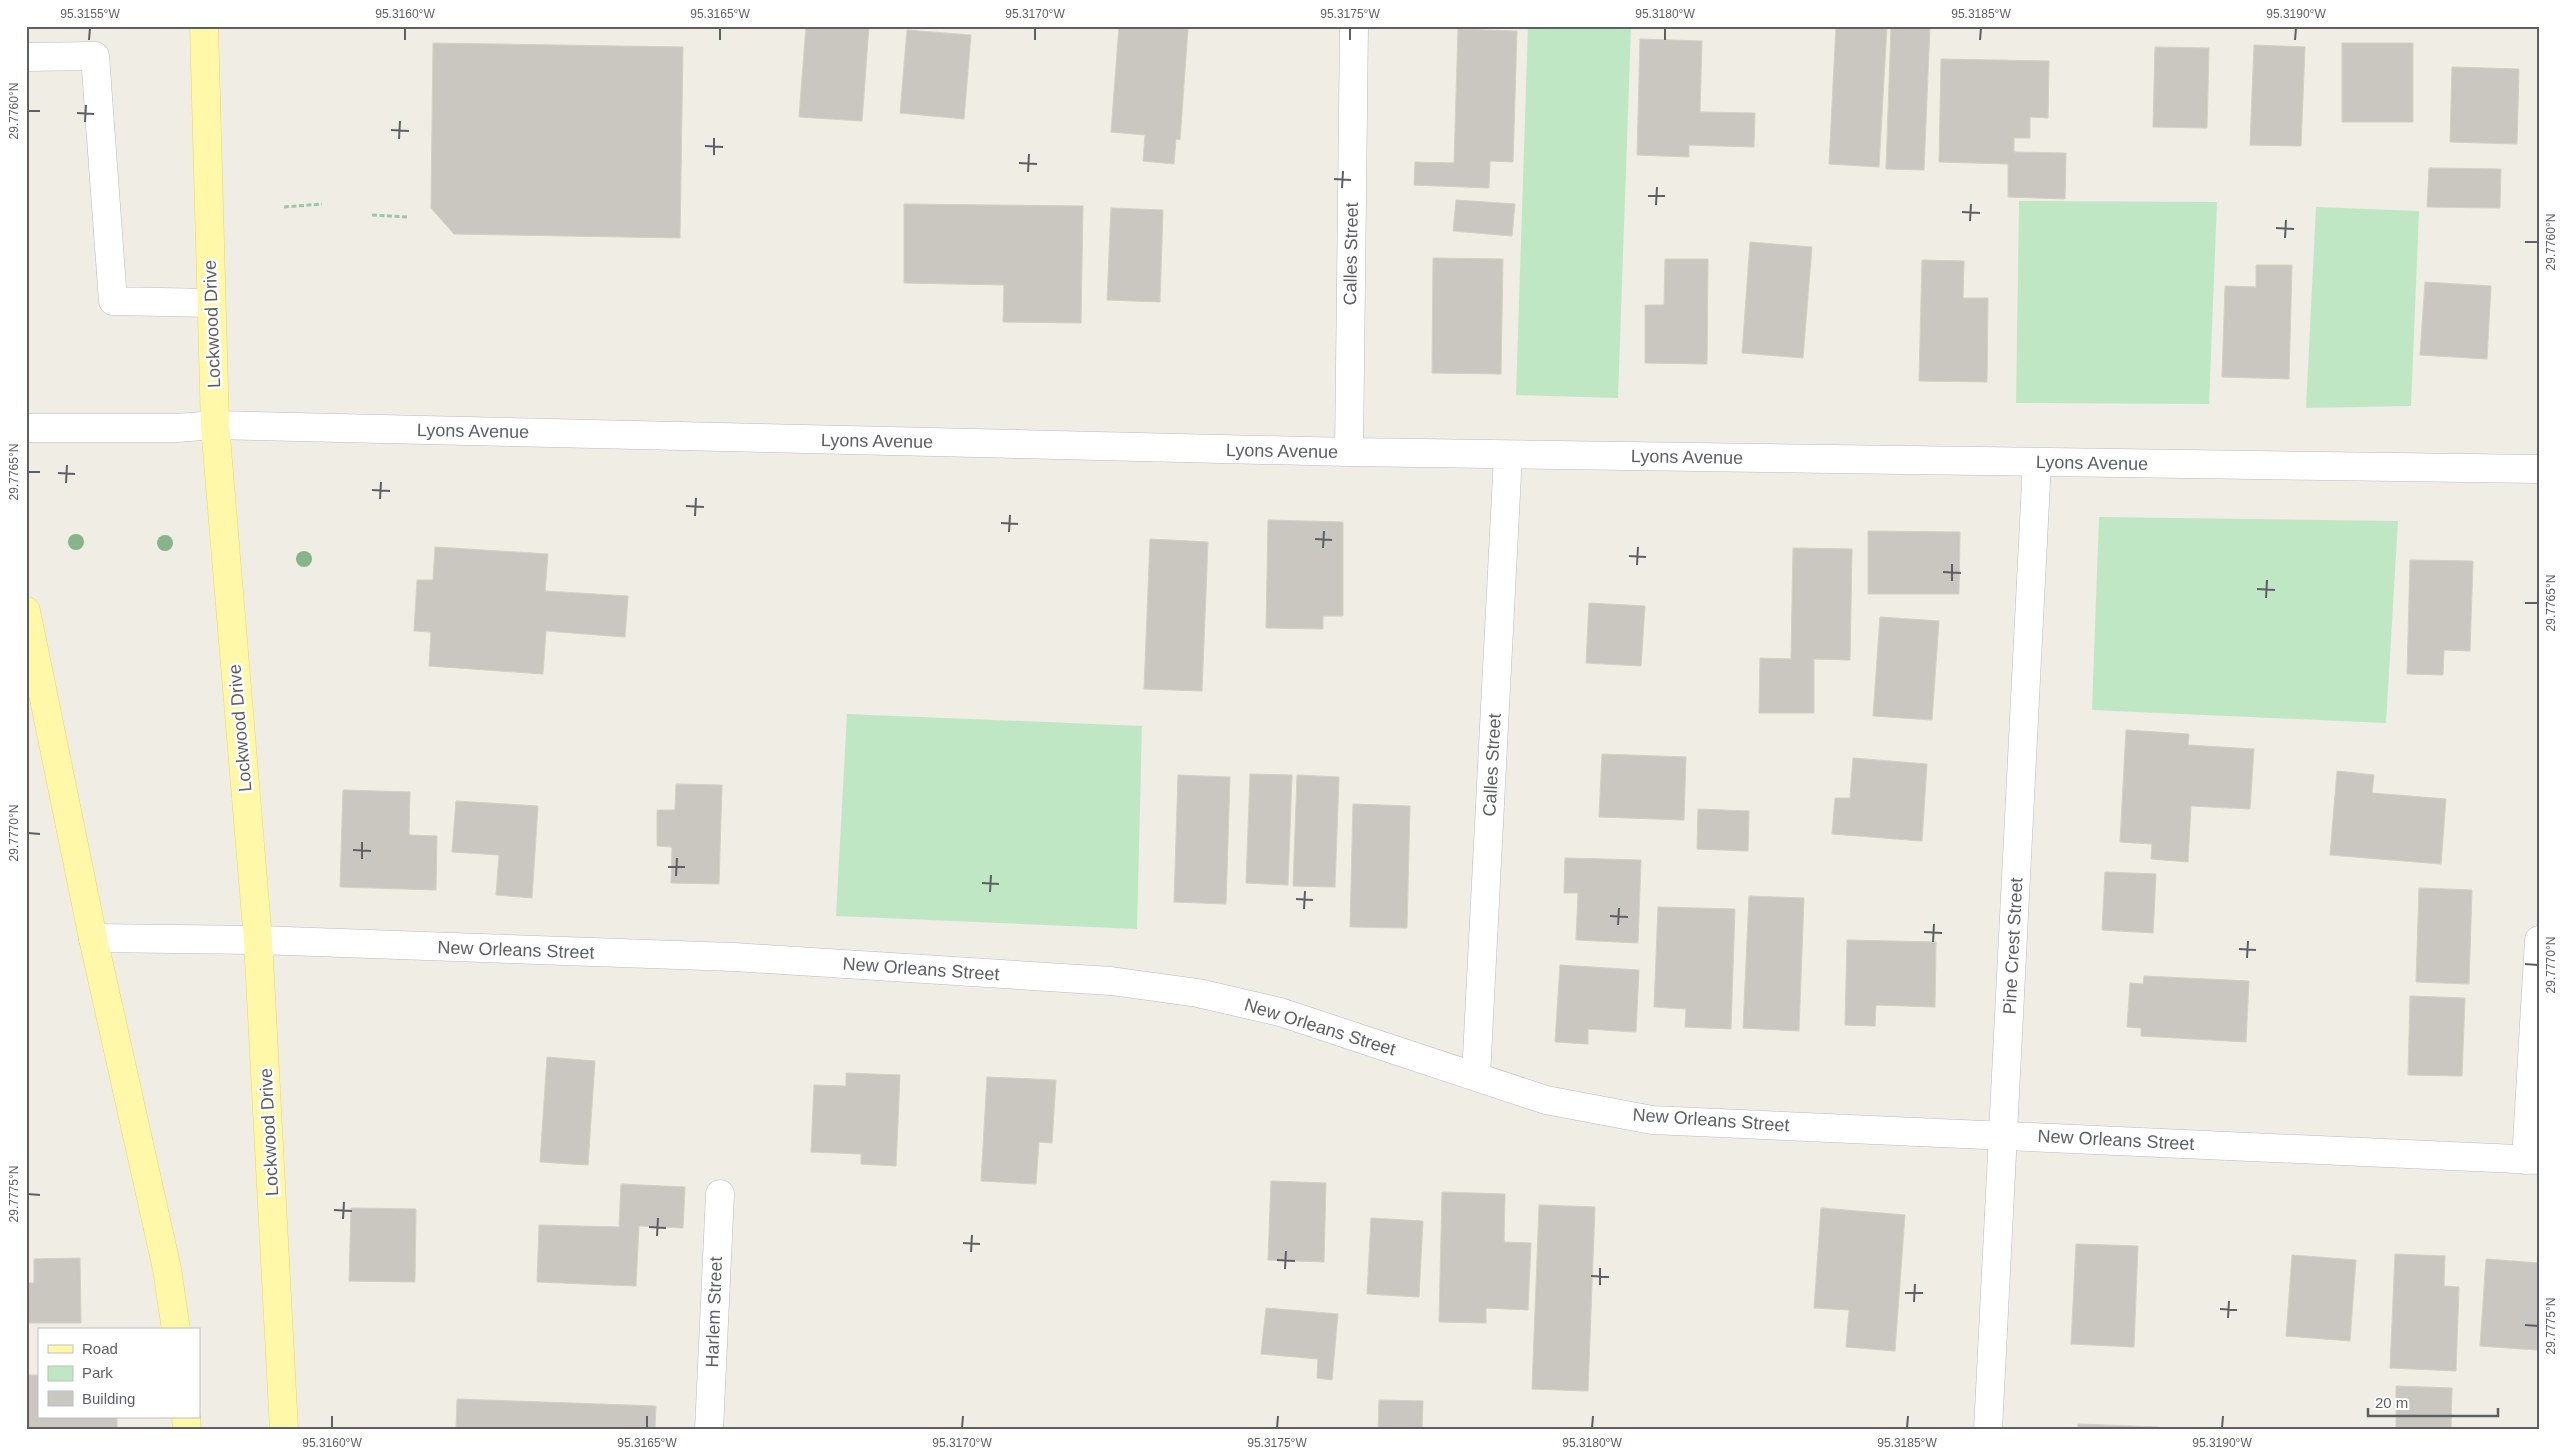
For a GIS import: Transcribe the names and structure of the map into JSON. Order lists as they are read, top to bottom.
{
  "streets": {
    "main road": ["Lockwood Drive"],
    "street": [
      "Calles Street",
      "Lyons Avenue",
      "Pine Crest Street",
      "New Orleans Street",
      "Harlem Street"
    ]
  },
  "crossings": [
    ["Calles Street", "Lyons Avenue"],
    ["Calles Street", "New Orleans Street"],
    ["Lockwood Drive", "Lyons Avenue"],
    ["Lockwood Drive", "New Orleans Street"],
    ["Lyons Avenue", "Pine Crest Street"],
    ["Pine Crest Street", "New Orleans Street"]
  ],
  "legend": ["Road", "Park", "Building"],
  "scale_bar": "20 m",
  "coordinates": [
    "95.3155°W",
    "95.3160°W",
    "95.3165°W",
    "95.3170°W",
    "95.3175°W",
    "95.3180°W",
    "95.3185°W",
    "95.3190°W",
    "29.7760°N",
    "29.7765°N",
    "29.7770°N",
    "29.7775°N"
  ]
}
